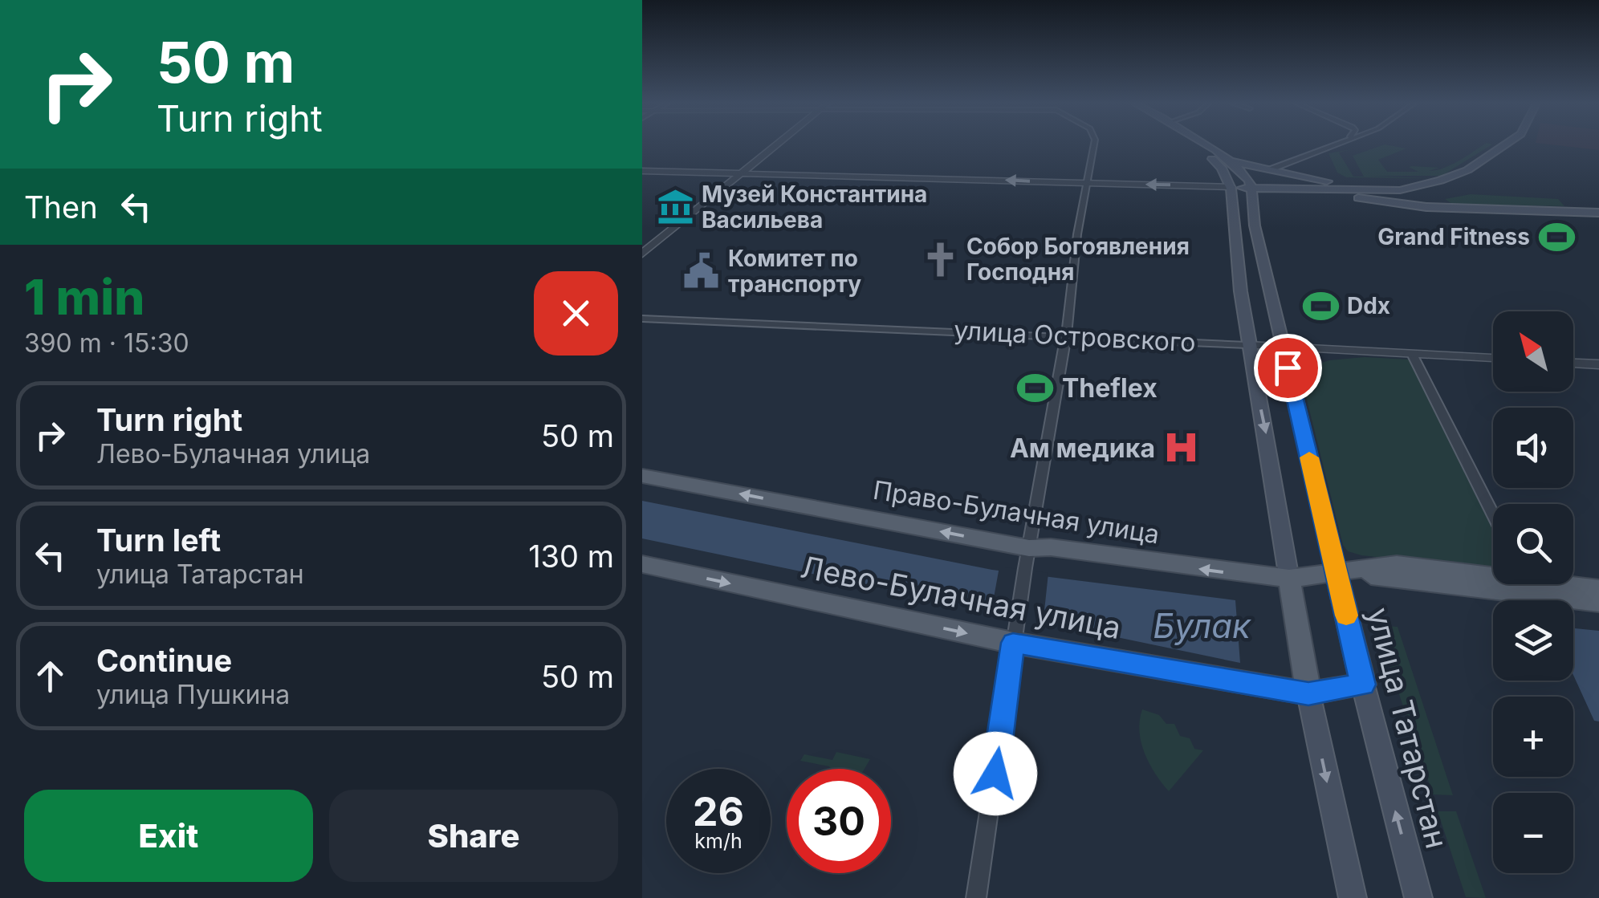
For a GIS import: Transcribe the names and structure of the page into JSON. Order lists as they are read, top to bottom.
{
  "streets": {
    "main road": ["Право-Булачная улица", "Лево-Булачная улица", "улица Татарстан"],
    "street": ["улица Островского"]
  },
  "crossings": [
    ["Право-Булачная улица", "улица Татарстан"],
    ["Лево-Булачная улица", "улица Татарстан"]
  ],
  "one_way": ["Право-Булачная улица", "Лево-Булачная улица"],
  "water": ["Булак"],
  "places": {
    "museum": ["Музей Константина Васильева"],
    "sports": ["Grand Fitness", "Ddx", "Theflex"],
    "church": ["Собор Богоявления Господня"],
    "public building": ["Комитет по транспорту"],
    "hospital": ["Ам медика"]
  },
  "north": "top left",
  "page": {
    "turn": ["50 m", "Turn right"],
    "then": "Then",
    "heading": ["1 min", "390 m · 15:30"],
    "map_buttons": ["+", "−"],
    "list": [
      {
        "name": "Turn right",
        "note": "Лево-Булачная улица",
        "value": "50 m"
      },
      {
        "name": "Turn left",
        "note": "улица Татарстан",
        "value": "130 m"
      },
      {
        "name": "Continue",
        "note": "улица Пушкина",
        "value": "50 m"
      }
    ],
    "speed": "26 km/h",
    "limit": "30",
    "buttons": ["Exit", "Share"]
  }
}
